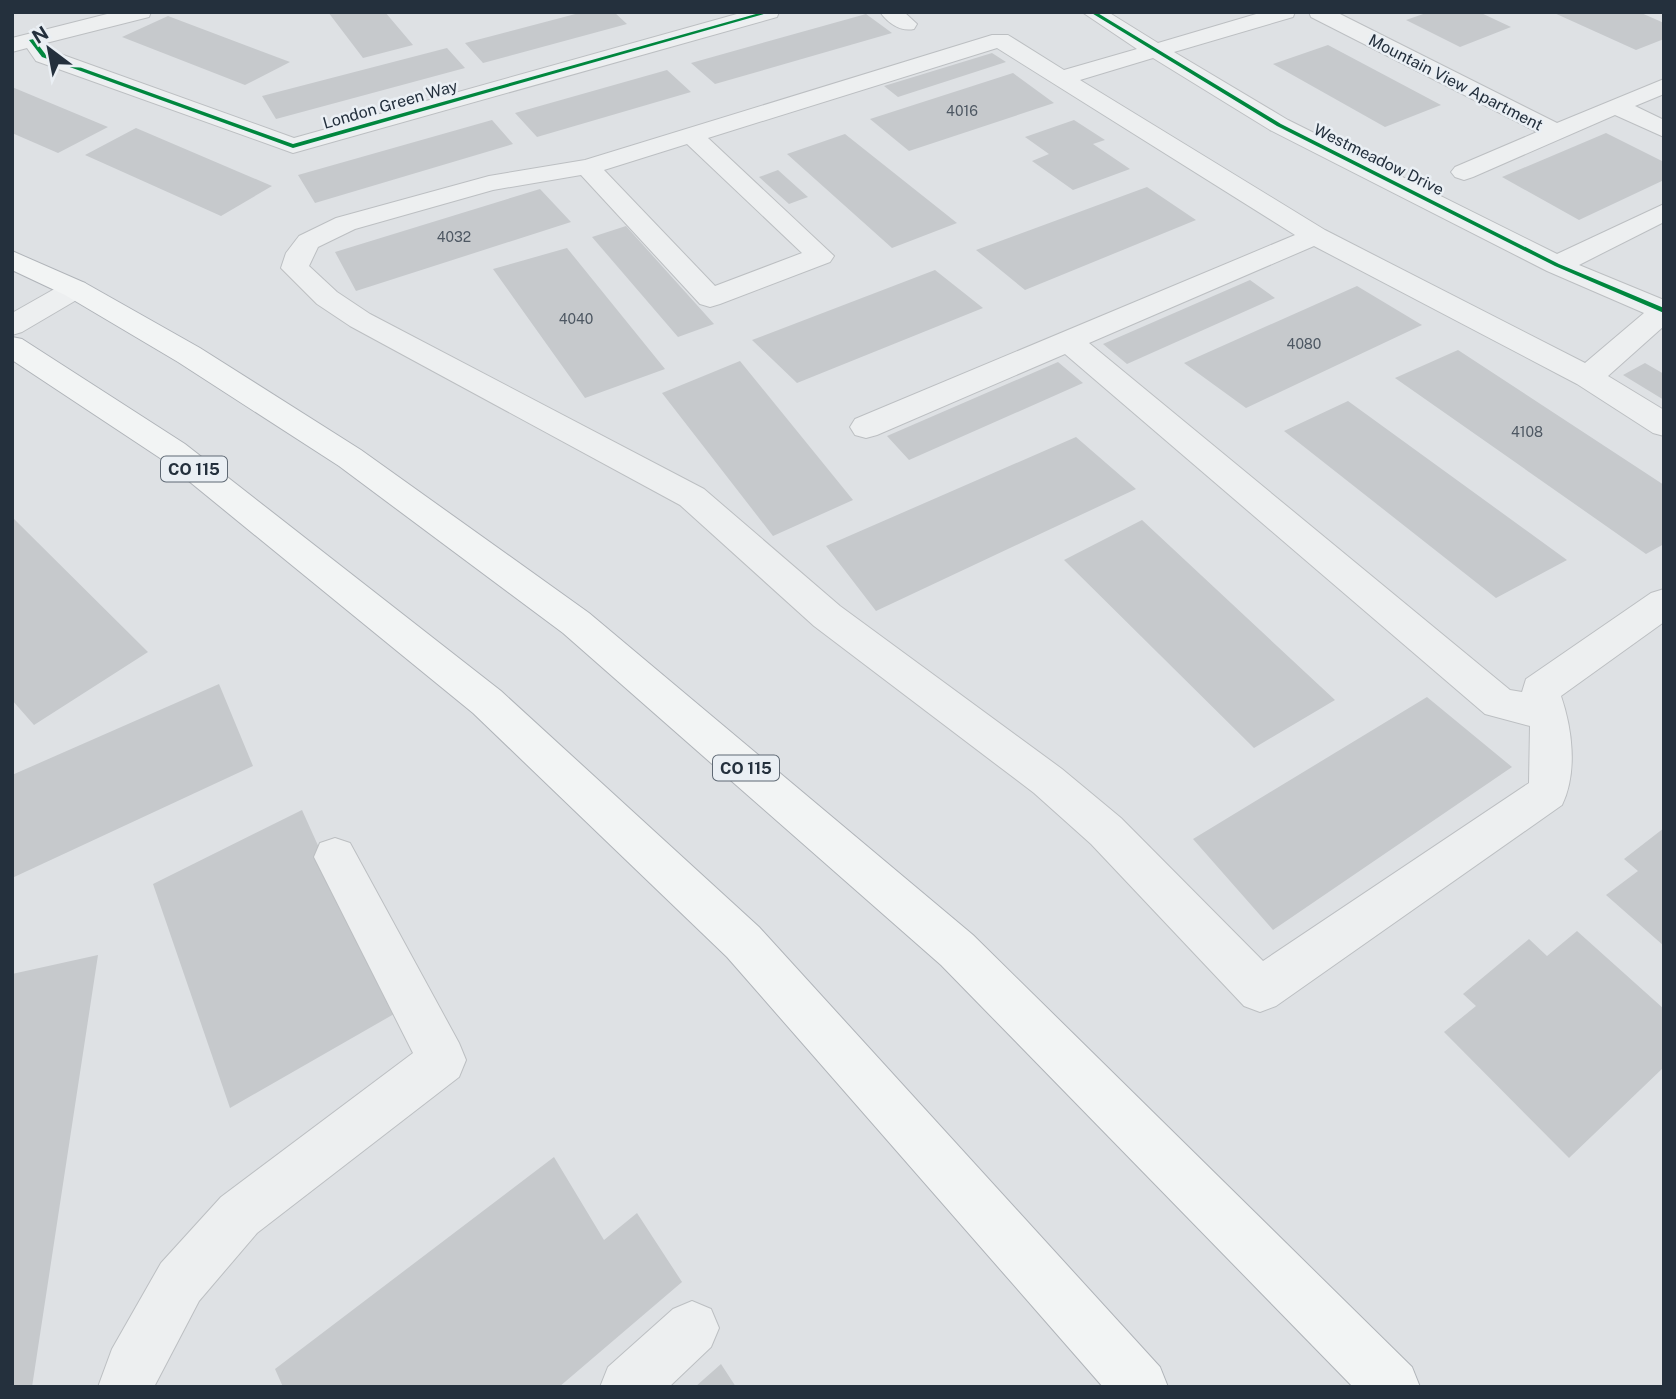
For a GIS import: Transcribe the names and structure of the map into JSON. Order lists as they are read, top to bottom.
{
  "streets": {
    "highway": ["CO 115"],
    "street": ["Mountain View Apartment", "London Green Way", "Westmeadow Drive"]
  },
  "house_numbers": [
    "4016",
    "4032",
    "4040",
    "4080",
    "4108"
  ],
  "north": "top left"
}
